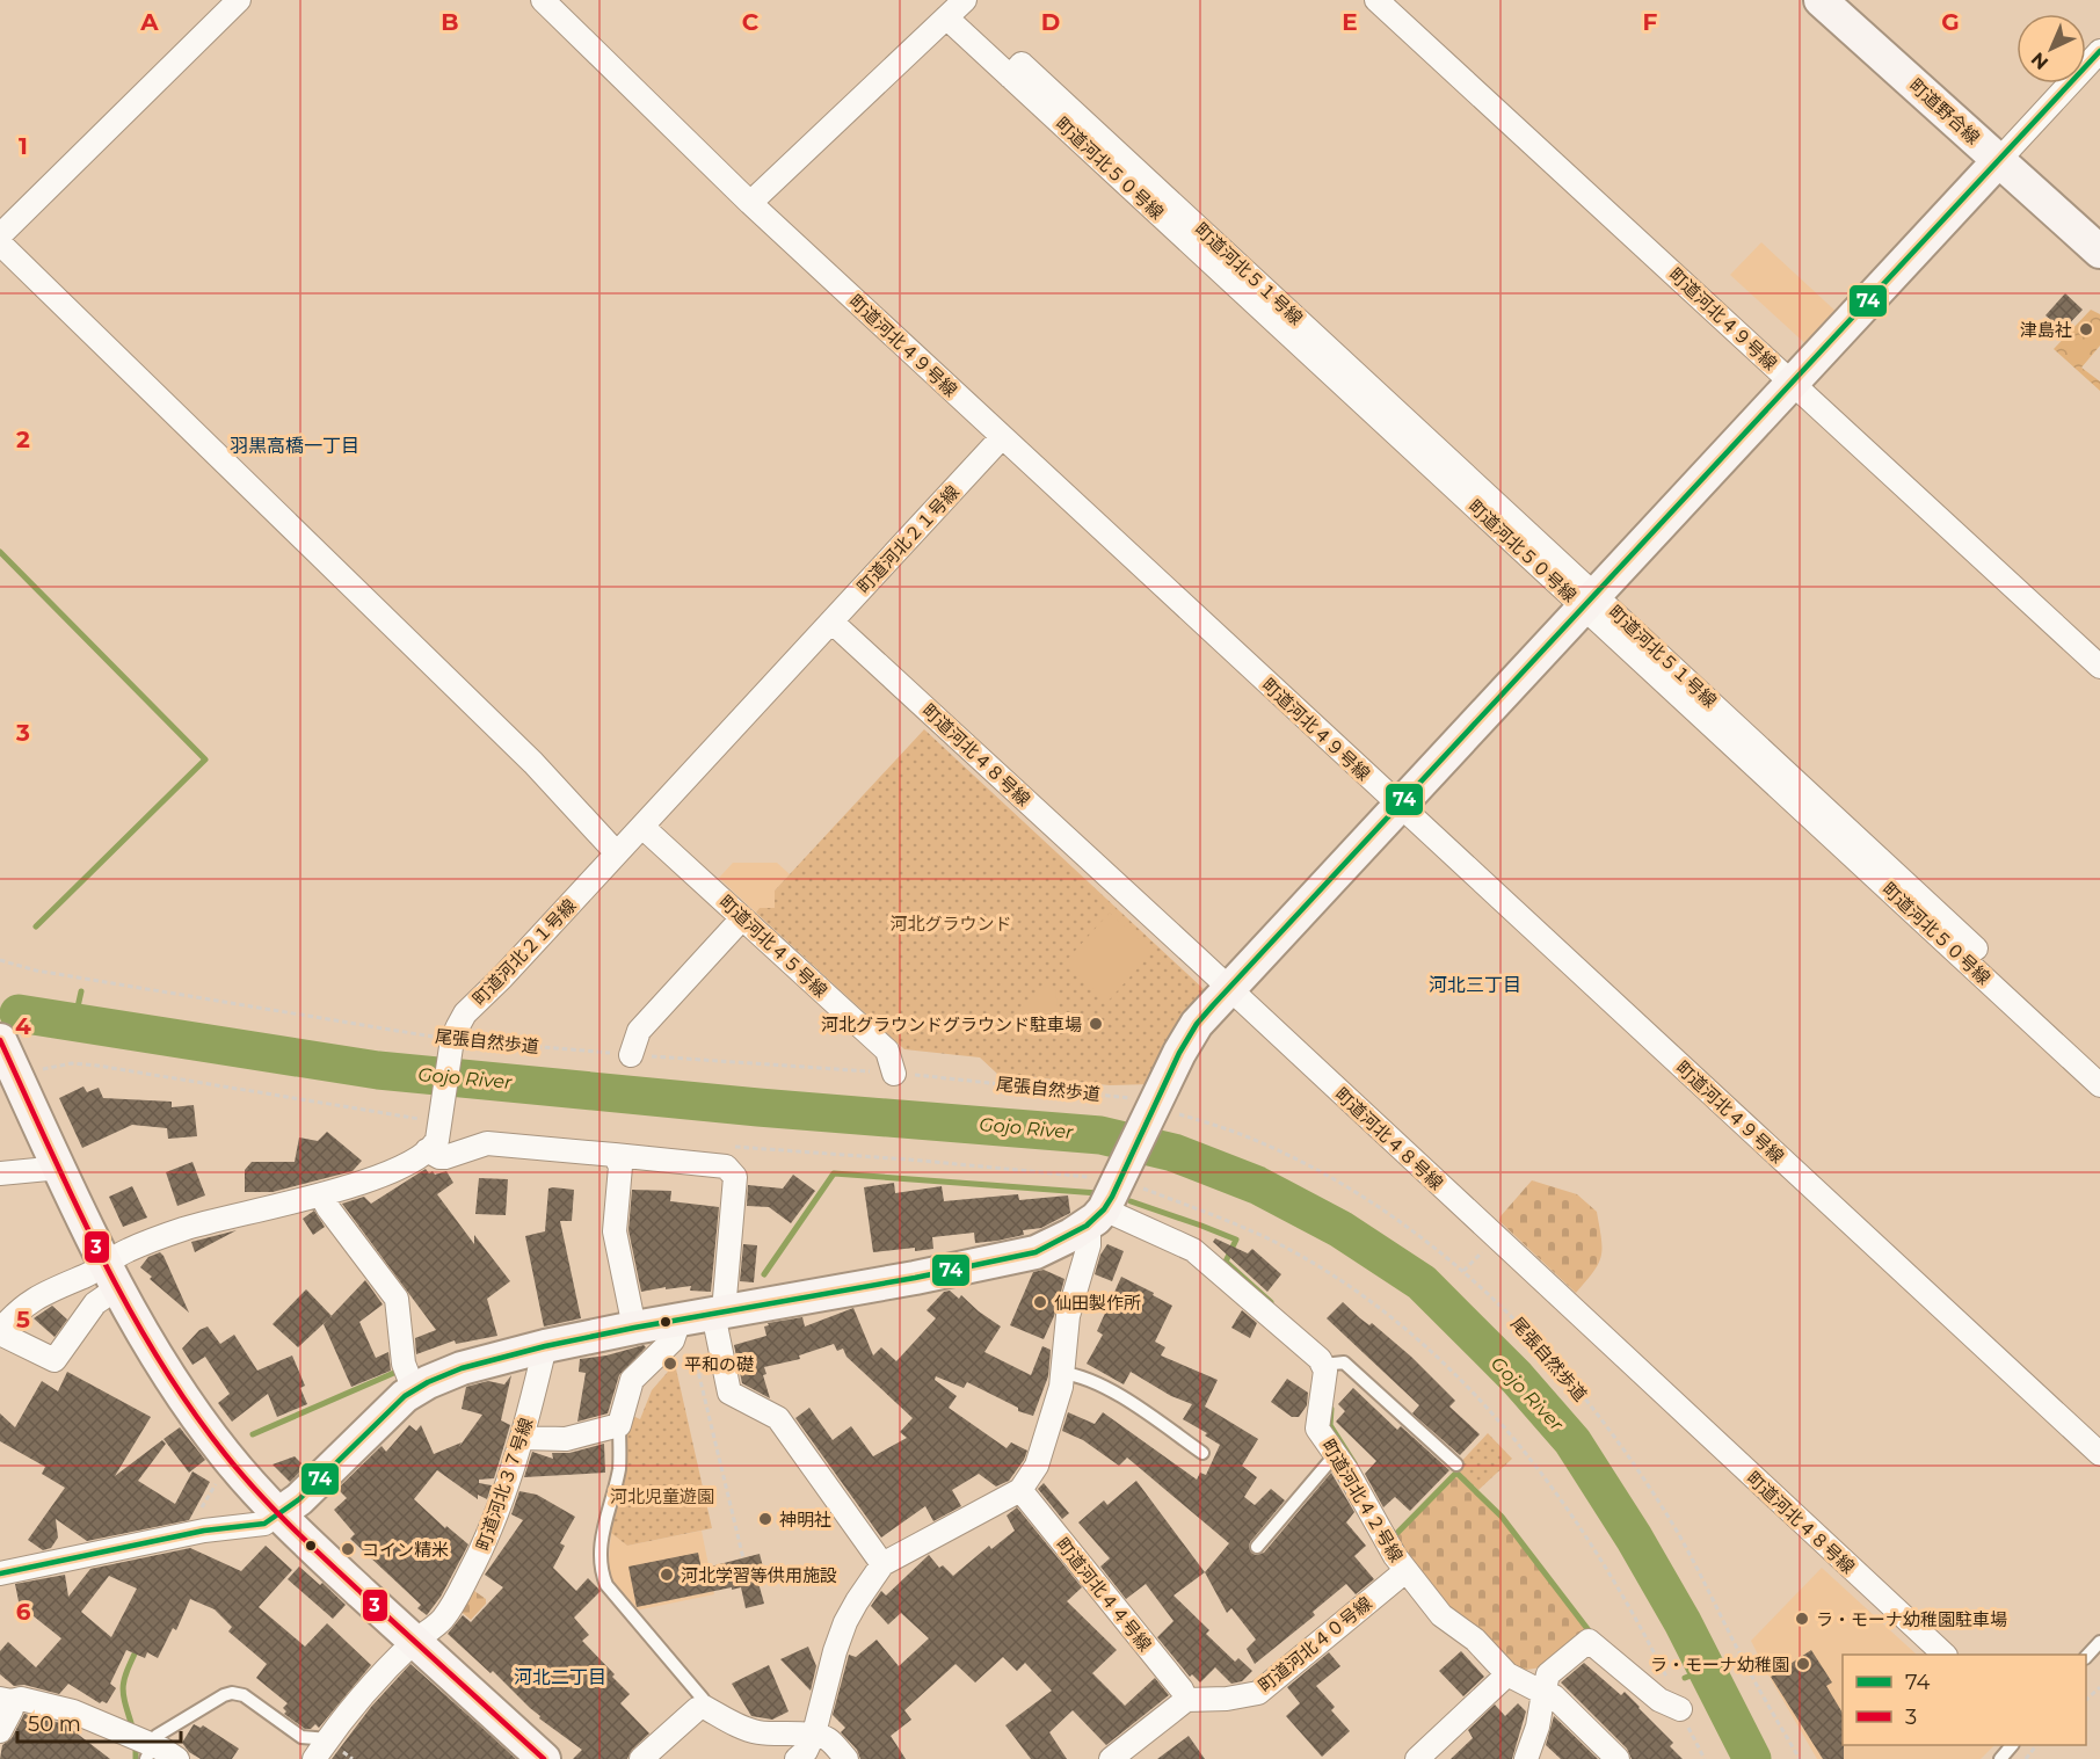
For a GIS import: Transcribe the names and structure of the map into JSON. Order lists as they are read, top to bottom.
{
  "streets": {
    "street": [
      "町道野合線",
      "町道河北５０号線",
      "町道河北５１号線",
      "町道河北４９号線",
      "町道河北２１号線",
      "町道河北４８号線",
      "町道河北４５号線",
      "町道河北３７号線",
      "町道河北４２号線",
      "町道河北４４号線",
      "町道河北４０号線"
    ],
    "path": ["尾張自然歩道"]
  },
  "crossings": [
    ["町道河北５０号線", "町道河北５１号線"],
    ["町道河北４９号線", "町道河北２１号線"],
    ["町道河北２１号線", "町道河北４８号線"],
    ["町道河北２１号線", "町道河北４５号線"],
    ["町道河北２１号線", "尾張自然歩道"],
    ["町道河北４５号線", "尾張自然歩道"],
    ["町道河北４２号線", "町道河北４０号線"],
    ["町道河北４４号線", "町道河北４０号線"]
  ],
  "districts": ["羽黒高橋一丁目", "河北三丁目", "河北二丁目"],
  "water": ["Gojo River"],
  "parks": ["河北グラウンド", "河北児童遊園"],
  "places": [
    "津島社",
    "河北グラウンドグラウンド駐車場",
    "仙田製作所",
    "平和の礎",
    "神明社",
    "コイン精米",
    "河北学習等供用施設",
    "ラ・モーナ幼稚園駐車場",
    "ラ・モーナ幼稚園"
  ],
  "lines": ["transit line 74", "transit line 3"],
  "legend": ["74", "3"],
  "scale_bar": "50 m",
  "north": "bottom left",
  "grid": {
    "columns": [
      "A",
      "B",
      "C",
      "D",
      "E",
      "F",
      "G"
    ],
    "rows": [
      "1",
      "2",
      "3",
      "4",
      "5",
      "6"
    ]
  }
}
